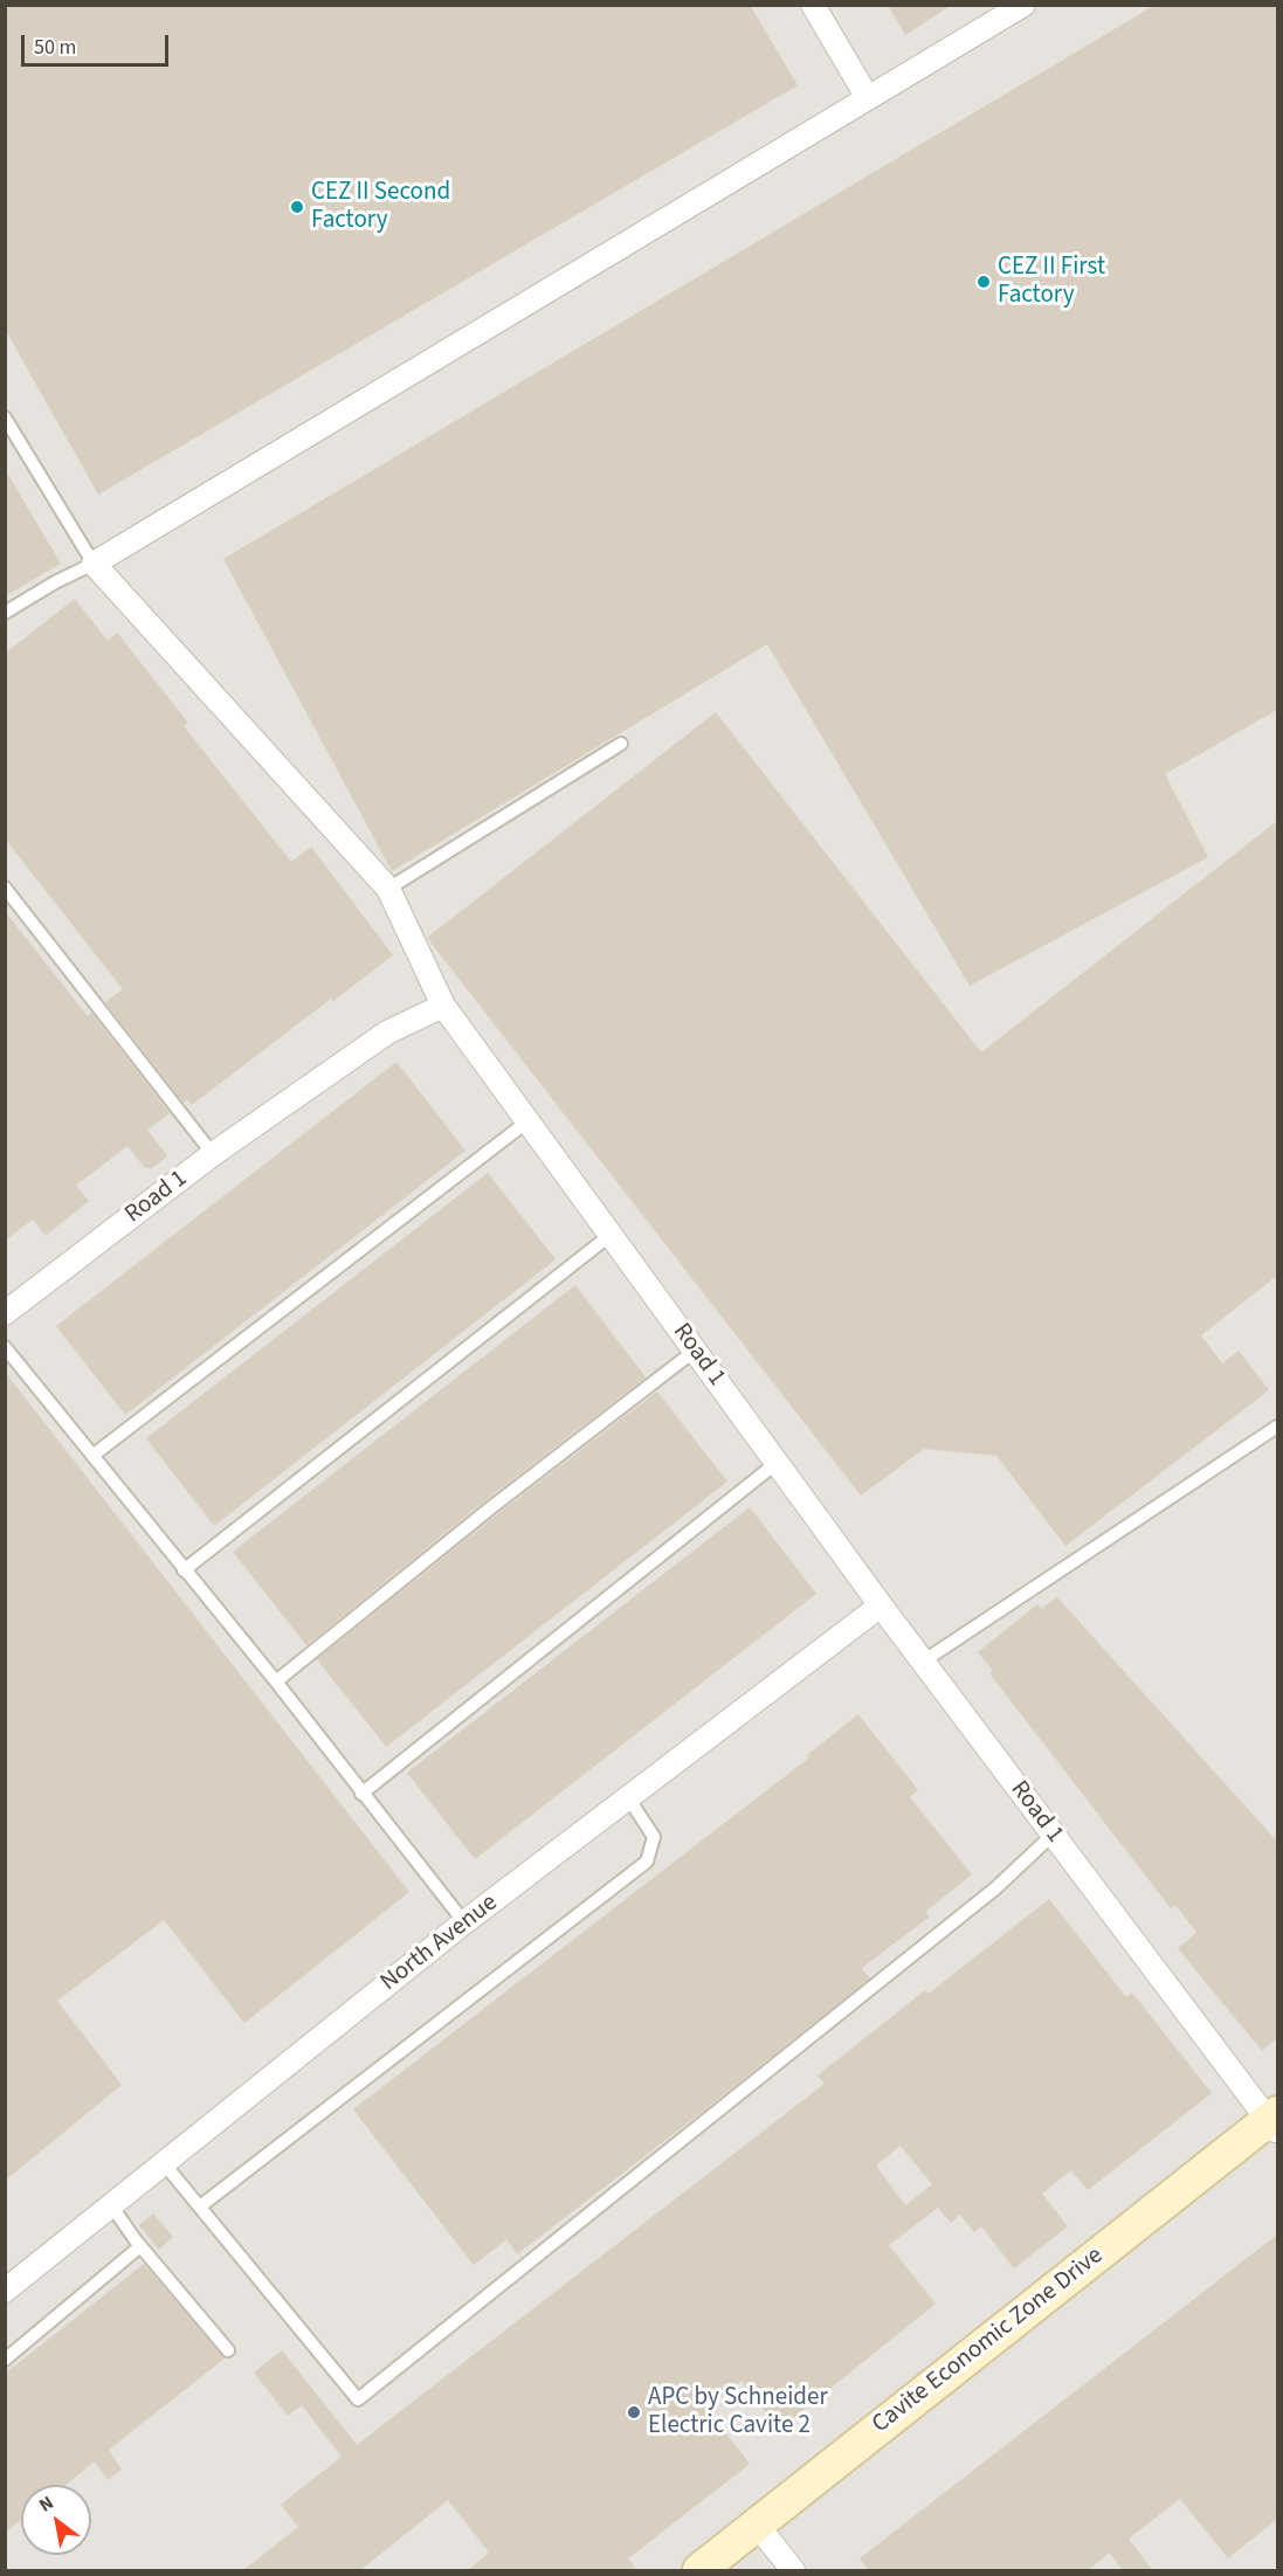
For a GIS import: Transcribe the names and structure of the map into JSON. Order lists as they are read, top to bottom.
{
  "streets": {
    "street": ["Road 1", "North Avenue", "Cavite Economic Zone Drive"]
  },
  "crossings": [
    ["Road 1", "North Avenue"],
    ["Road 1", "Cavite Economic Zone Drive"]
  ],
  "places": ["CEZ II Second Factory", "CEZ II First Factory", "APC by Schneider Electric Cavite 2"],
  "scale_bar": "50 m",
  "north": "top left"
}
